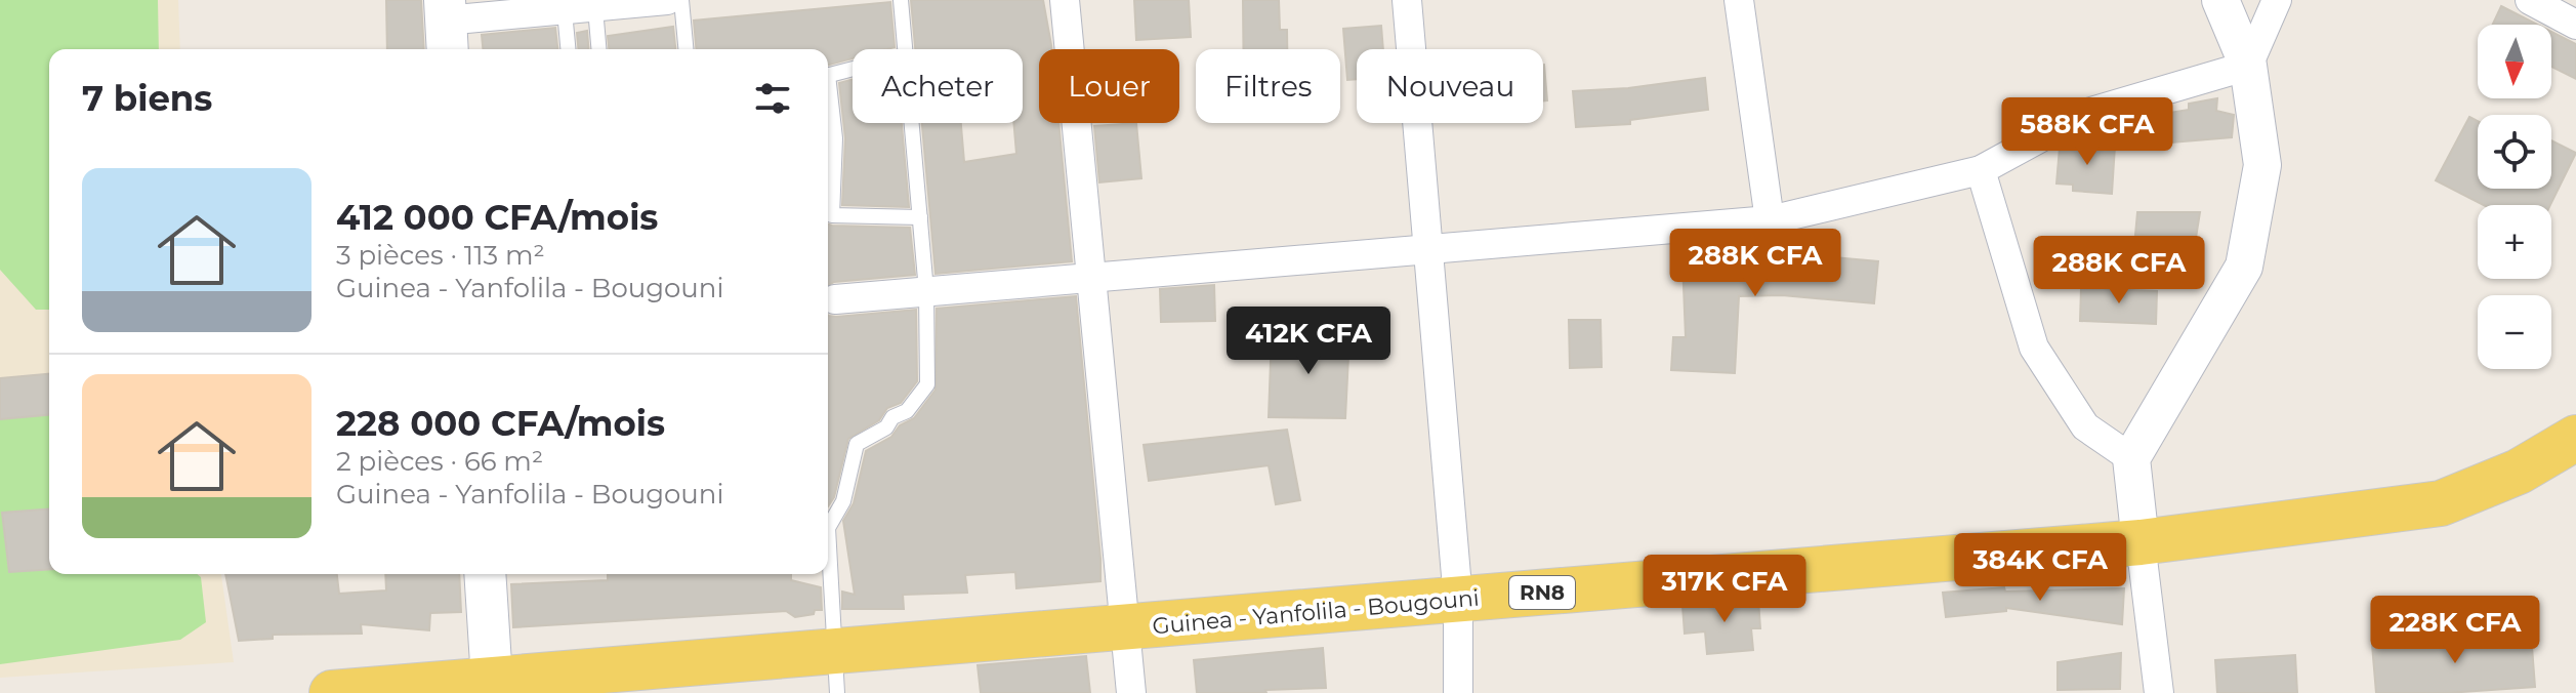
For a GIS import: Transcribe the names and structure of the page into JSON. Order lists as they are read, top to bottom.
{
  "streets": {
    "main road": ["RN8", "Guinea - Yanfolila - Bougouni"]
  },
  "north": "bottom",
  "page": {
    "map_buttons": ["+", "−"],
    "chip": [
      "Acheter",
      "Louer",
      "Filtres",
      "Nouveau"
    ],
    "heading": "7 biens",
    "price": [
      "588K CFA",
      "288K CFA",
      "288K CFA",
      "412K CFA",
      "384K CFA",
      "317K CFA",
      "228K CFA"
    ],
    "list": [
      {
        "name": "412 000 CFA/mois",
        "note": "3 pièces · 113 m² · Guinea - Yanfolila - Bougouni"
      },
      {
        "name": "228 000 CFA/mois",
        "note": "2 pièces · 66 m² · Guinea - Yanfolila - Bougouni"
      }
    ]
  }
}
